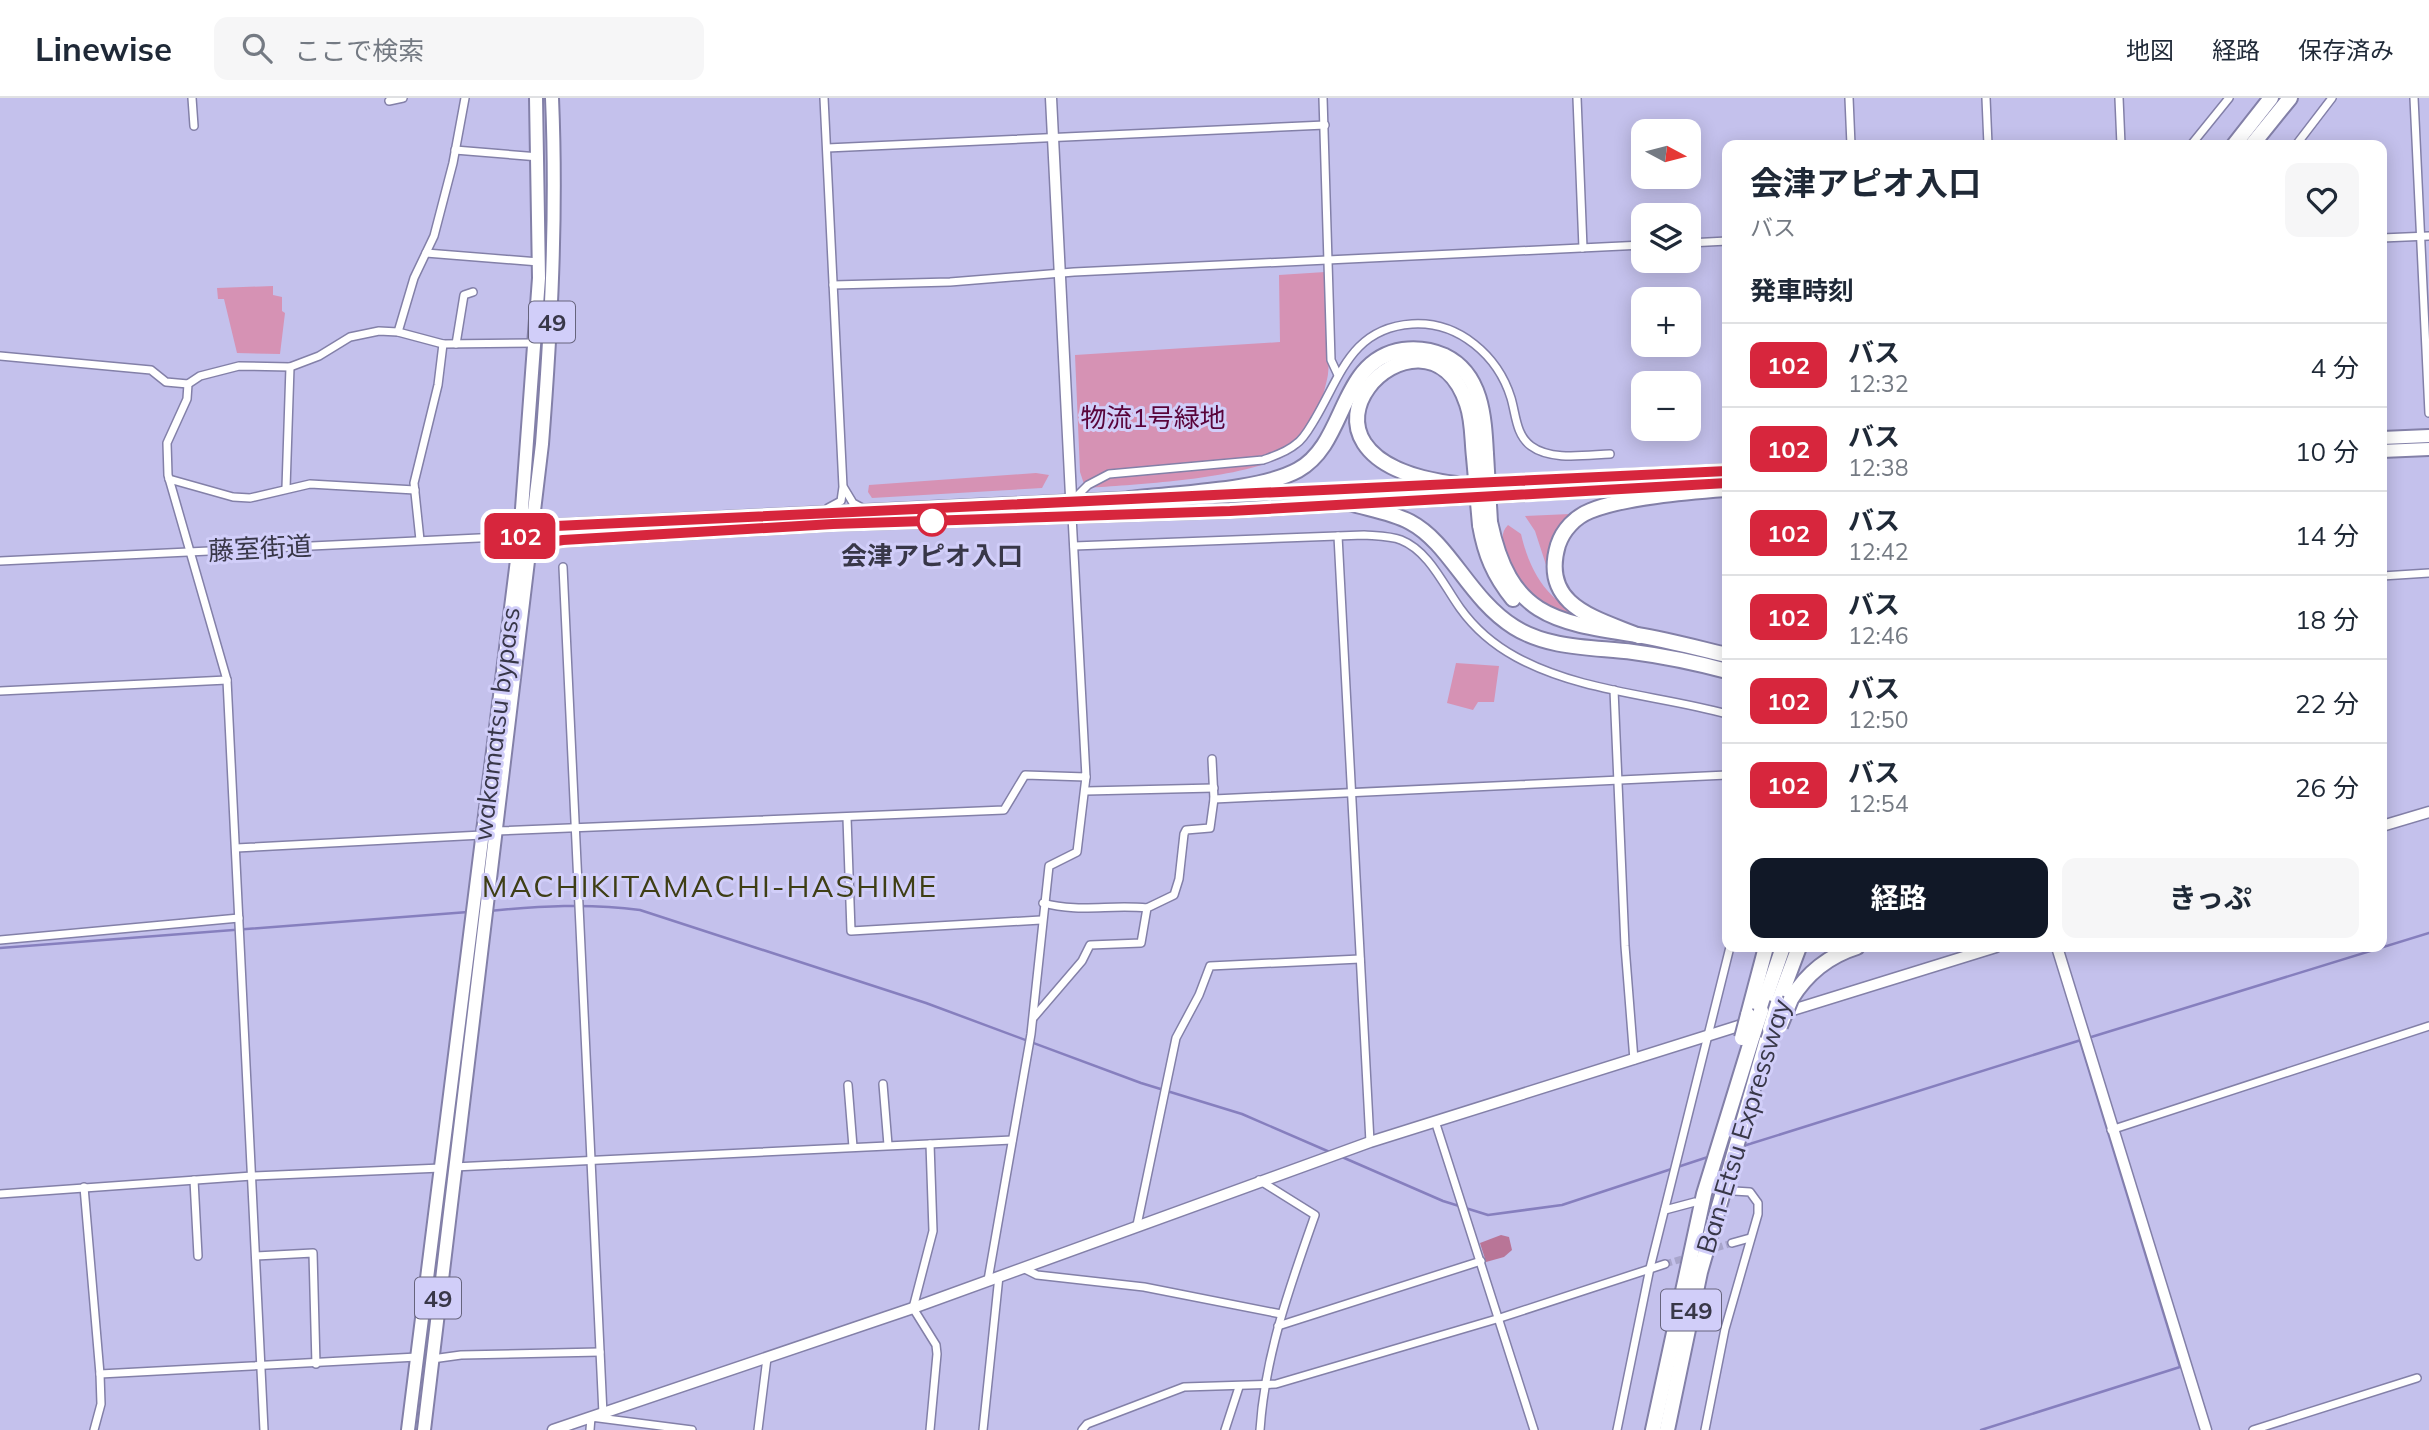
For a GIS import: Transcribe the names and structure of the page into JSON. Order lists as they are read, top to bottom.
{
  "streets": {
    "highway": [
      "49",
      "wakamatsu bypass",
      "Ban-Etsu Expressway",
      "E49"
    ],
    "street": ["藤室街道"]
  },
  "crossings": [
    ["藤室街道", "wakamatsu bypass"]
  ],
  "districts": ["MACHIKITAMACHI-HASHIME"],
  "parks": ["物流1号緑地"],
  "places": ["会津アピオ入口"],
  "lines": ["bus line 102"],
  "north": "right",
  "page": {
    "header": "Linewise",
    "search": "ここで検索",
    "nav": ["地図", "経路", "保存済み"],
    "on_map": "102",
    "map_buttons": ["+", "−"],
    "heading": [
      ["会津アピオ入口", "バス"],
      "発車時刻"
    ],
    "list": [
      {
        "mark": "102",
        "name": "バス",
        "note": "12:32",
        "value": "4 分"
      },
      {
        "mark": "102",
        "name": "バス",
        "note": "12:38",
        "value": "10 分"
      },
      {
        "mark": "102",
        "name": "バス",
        "note": "12:42",
        "value": "14 分"
      },
      {
        "mark": "102",
        "name": "バス",
        "note": "12:46",
        "value": "18 分"
      },
      {
        "mark": "102",
        "name": "バス",
        "note": "12:50",
        "value": "22 分"
      },
      {
        "mark": "102",
        "name": "バス",
        "note": "12:54",
        "value": "26 分"
      }
    ],
    "buttons": ["経路", "きっぷ"]
  }
}
